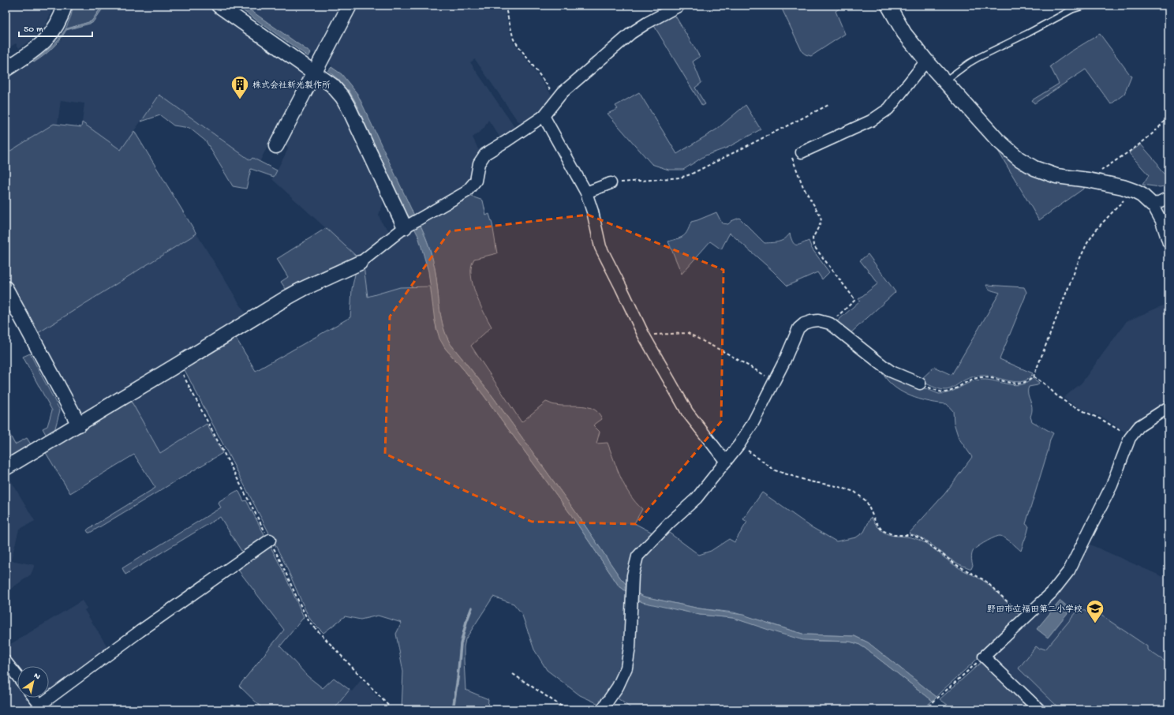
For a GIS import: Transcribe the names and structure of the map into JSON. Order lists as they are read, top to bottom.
{
  "places": {
    "building": ["株式会社新光製作所"],
    "school or university": ["野田市立福田第二小学校"]
  },
  "scale_bar": "50 m",
  "north": "top right"
}
